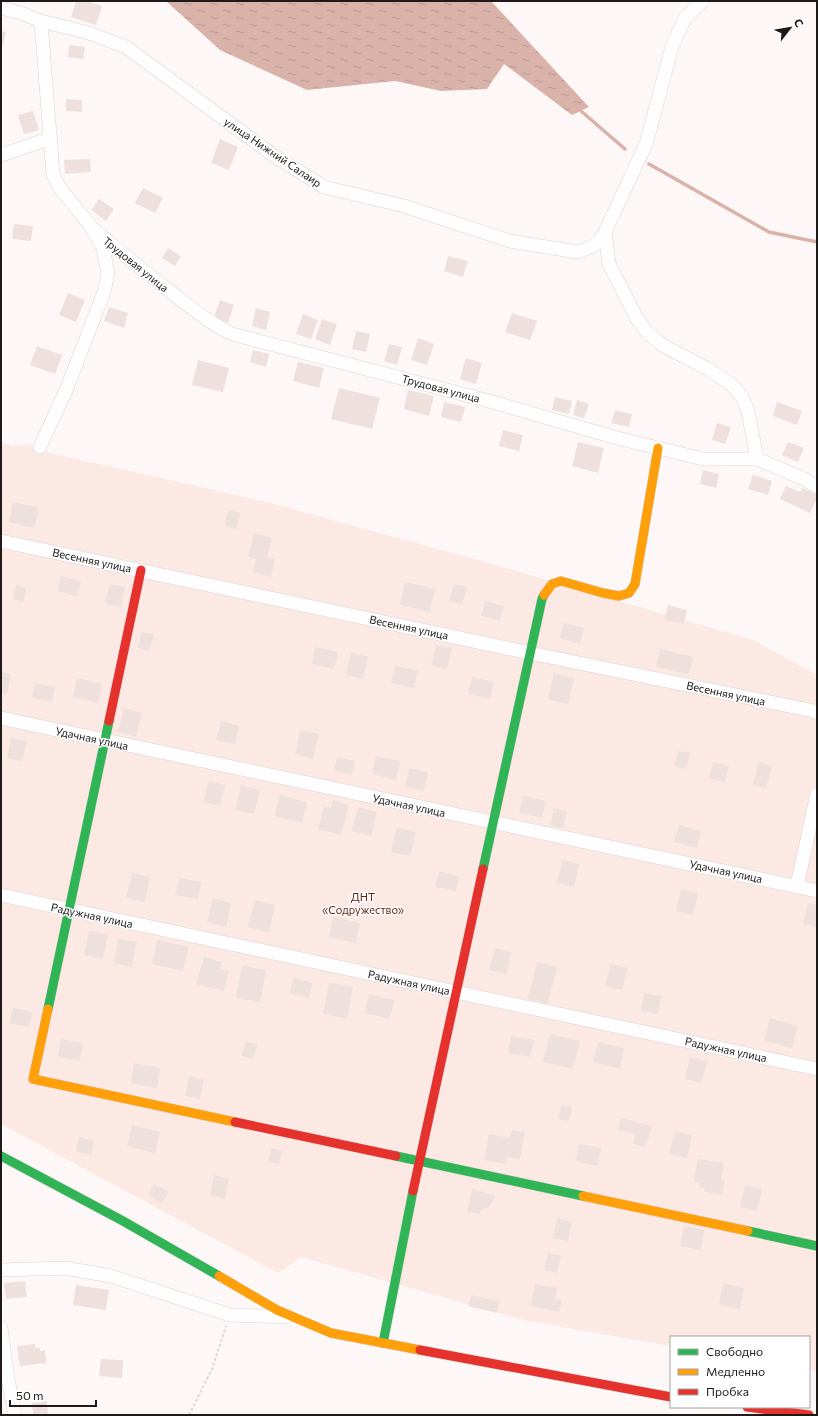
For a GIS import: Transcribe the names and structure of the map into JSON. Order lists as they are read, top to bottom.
{
  "streets": {
    "street": [
      "улица Нижний Салаир",
      "Трудовая улица",
      "Весенняя улица",
      "Удачная улица",
      "Радужная улица"
    ]
  },
  "parks": ["ДНТ «Содружество»"],
  "legend": ["Свободно", "Медленно", "Пробка"],
  "scale_bar": "50 m",
  "north": "top right"
}
